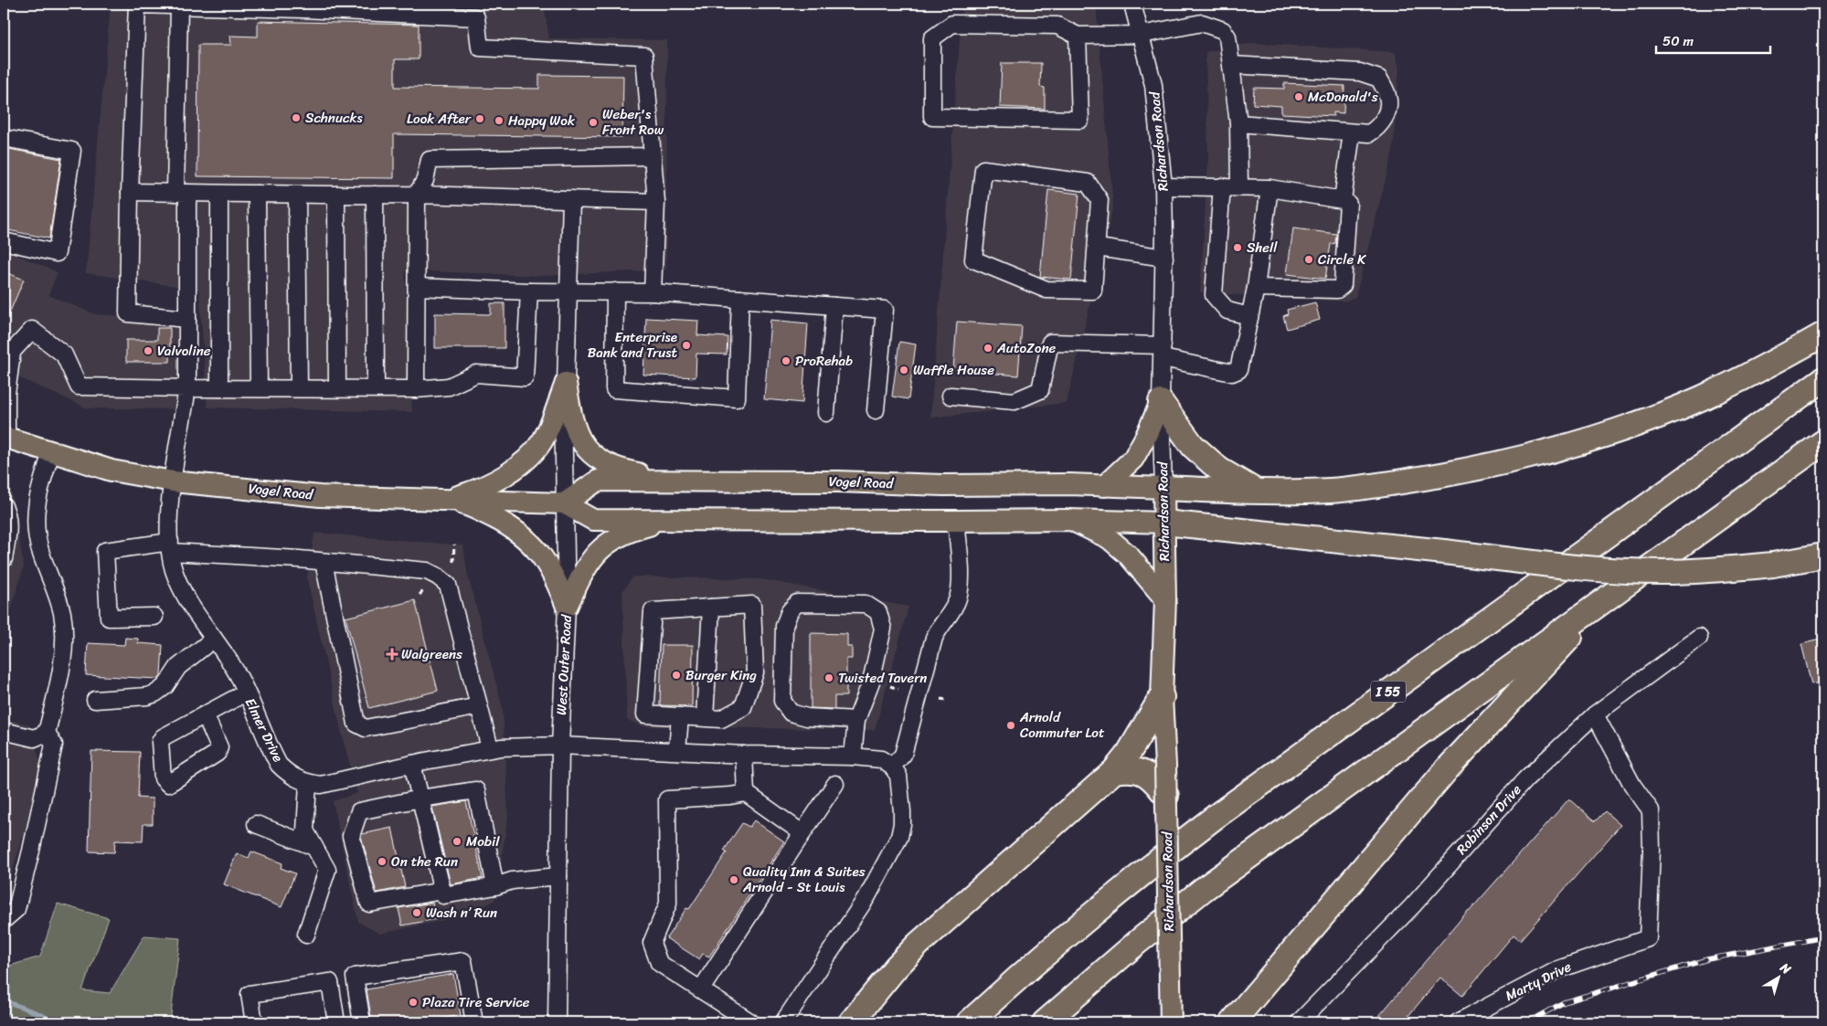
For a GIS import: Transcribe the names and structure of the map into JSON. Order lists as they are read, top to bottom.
{
  "streets": {
    "highway": ["I 55"],
    "main road": ["Richardson Road", "Vogel Road"],
    "street": [
      "West Outer Road",
      "Elmer Drive",
      "Robinson Drive",
      "Marty Drive"
    ]
  },
  "crossings": [
    ["Richardson Road", "Vogel Road"],
    ["Vogel Road", "West Outer Road"],
    ["Vogel Road", "Elmer Drive"],
    ["West Outer Road", "Elmer Drive"],
    ["Robinson Drive", "Marty Drive"]
  ],
  "places": {
    "other": [
      "McDonald's",
      "Schnucks",
      "Look After",
      "Happy Wok",
      "Weber's Front Row",
      "Shell",
      "Circle K",
      "Enterprise Bank and Trust",
      "AutoZone",
      "Valvoline",
      "ProRehab",
      "Waffle House",
      "Burger King",
      "Twisted Tavern",
      "Arnold Commuter Lot",
      "Mobil",
      "On the Run",
      "Quality Inn & Suites Arnold - St Louis",
      "Wash n’ Run",
      "Plaza Tire Service"
    ],
    "health": ["Walgreens"]
  },
  "scale_bar": "50 m",
  "north": "top right"
}
